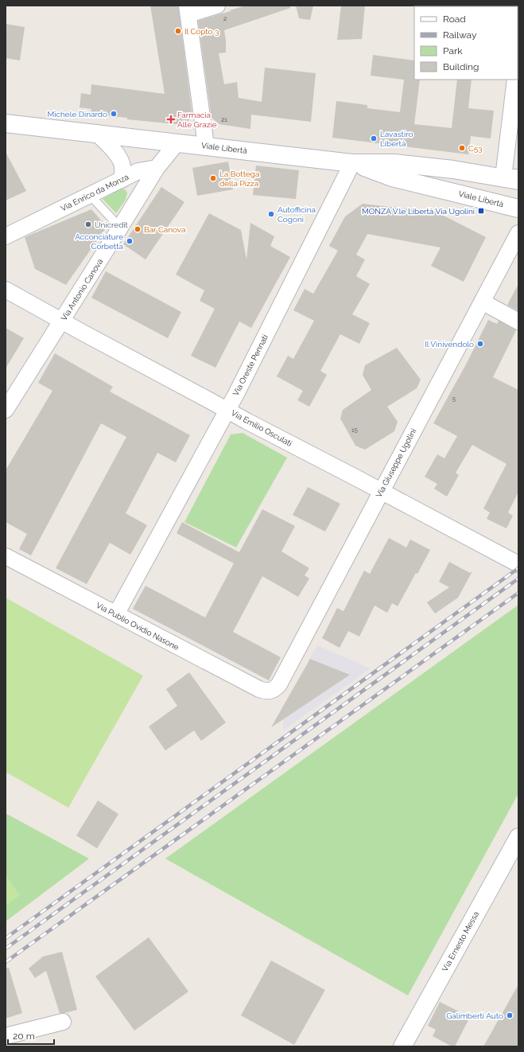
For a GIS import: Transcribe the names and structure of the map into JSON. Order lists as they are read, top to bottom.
{
  "streets": {
    "main road": ["Viale Libertà", "Via Ernesto Messa"],
    "street": [
      "Via Enrico da Monza",
      "Via Antonio Canova",
      "Via Oreste Pennati",
      "Via Emilio Osculati",
      "Via Giuseppe Ugolini",
      "Via Publio Ovidio Nasone"
    ]
  },
  "crossings": [
    ["Viale Libertà", "Via Oreste Pennati"],
    ["Via Enrico da Monza", "Via Antonio Canova"],
    ["Via Antonio Canova", "Via Emilio Osculati"],
    ["Via Oreste Pennati", "Via Emilio Osculati"],
    ["Via Oreste Pennati", "Via Publio Ovidio Nasone"],
    ["Via Emilio Osculati", "Via Giuseppe Ugolini"],
    ["Via Giuseppe Ugolini", "Via Publio Ovidio Nasone"]
  ],
  "places": {
    "other": [
      "Il Copto 3",
      "Michele Dinardo",
      "Lavastiro Libertà",
      "C53",
      "La Bottega della Pizza",
      "Autofficina Cogoni",
      "Unicredit",
      "Bar Canova",
      "Acconciature Corbetta",
      "Il Vinivendolo",
      "Galimberti Auto"
    ],
    "health": ["Farmacia Alle Grazie"],
    "transit": ["MONZA V.le Libertà Via Ugolini"]
  },
  "house_numbers": [
    "2",
    "21",
    "5",
    "15"
  ],
  "legend": [
    "Road",
    "Railway",
    "Park",
    "Building"
  ],
  "scale_bar": "20 m"
}
